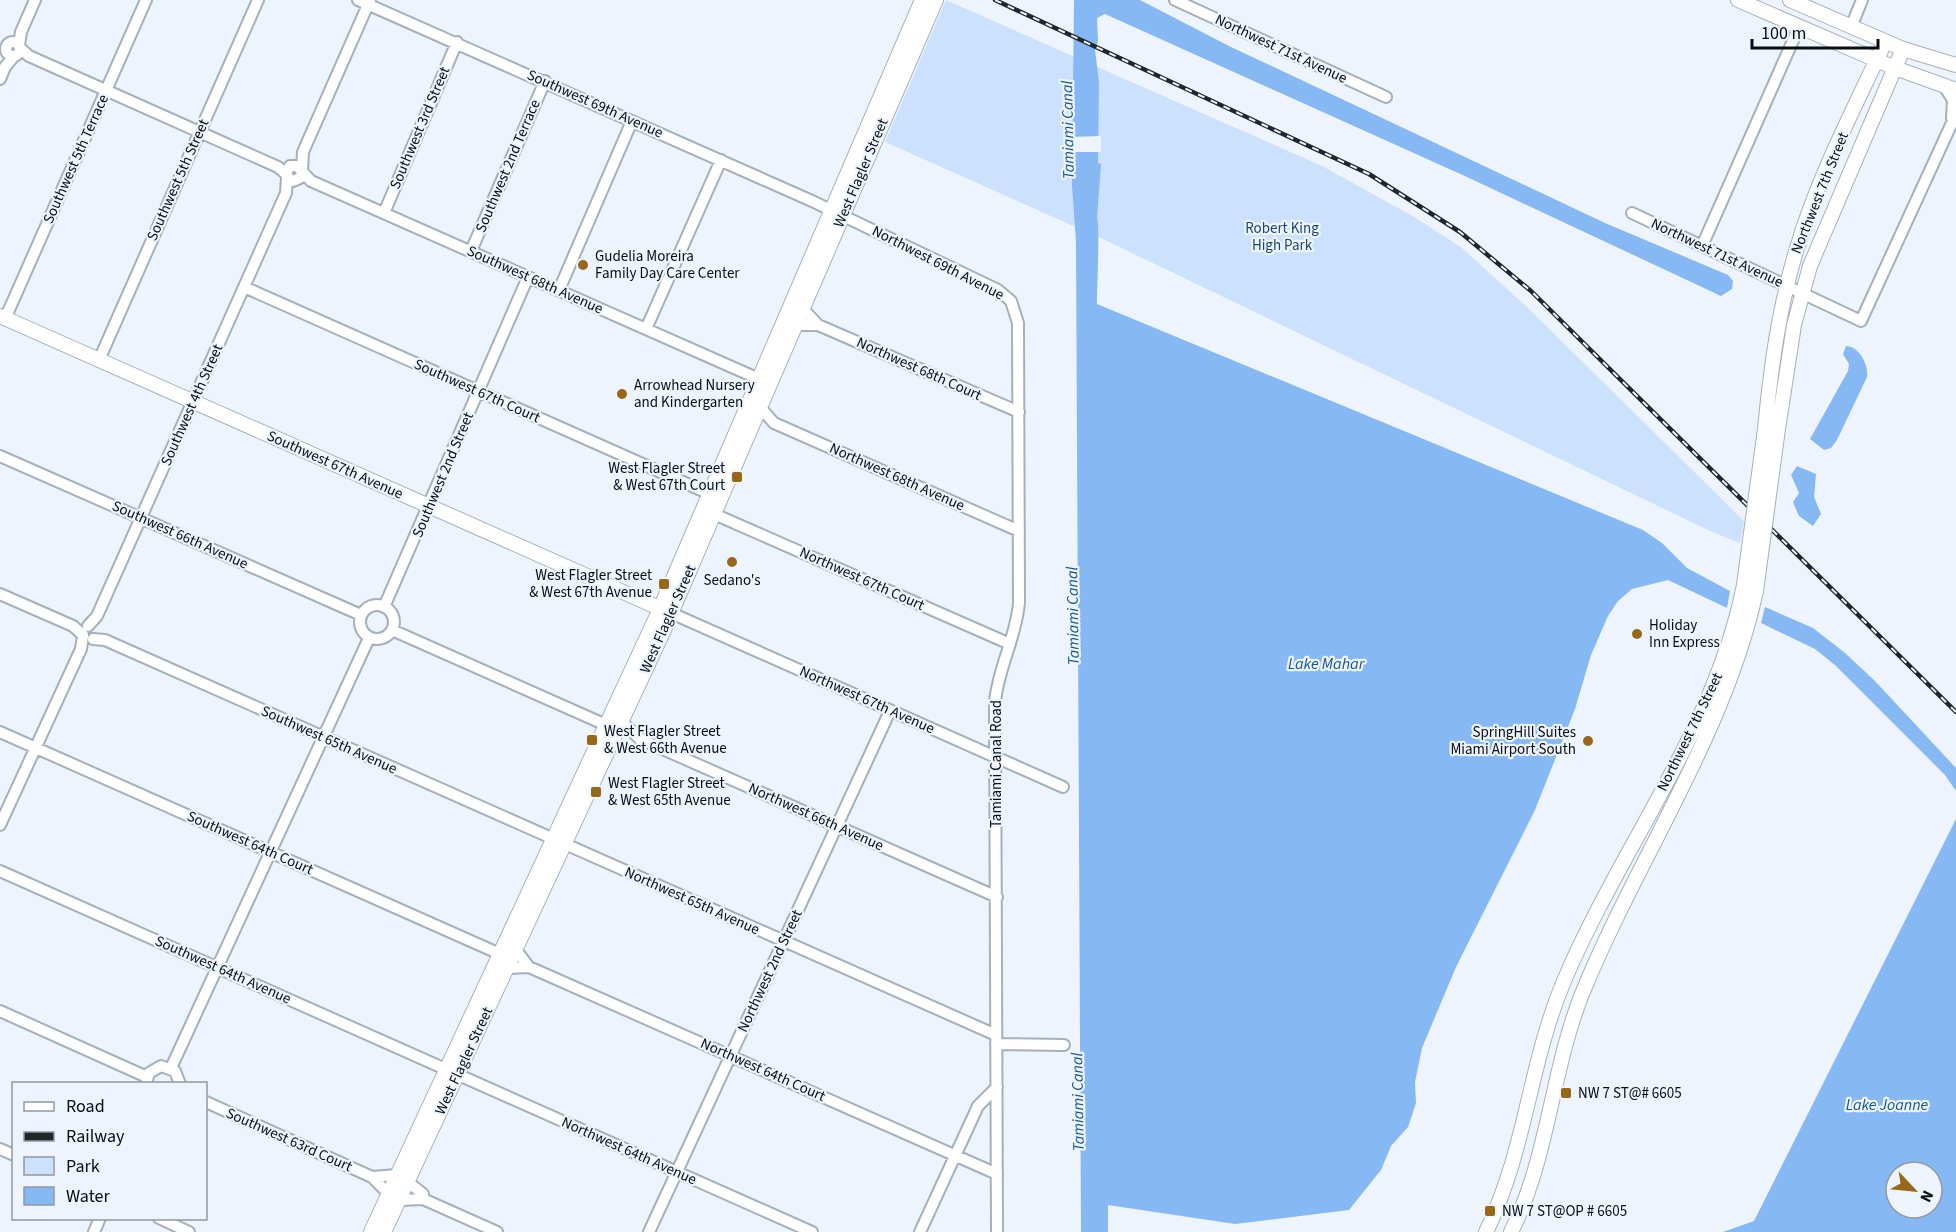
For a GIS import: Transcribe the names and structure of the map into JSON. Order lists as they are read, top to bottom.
{
  "streets": {
    "main road": ["West Flagler Street", "Northwest 7th Street", "Southwest 67th Avenue"],
    "street": [
      "Northwest 71st Avenue",
      "Southwest 69th Avenue",
      "Southwest 3rd Street",
      "Southwest 5th Terrace",
      "Southwest 2nd Terrace",
      "Southwest 5th Street",
      "Northwest 69th Avenue",
      "Southwest 68th Avenue",
      "Northwest 68th Court",
      "Southwest 67th Court",
      "Southwest 4th Street",
      "Southwest 2nd Street",
      "Northwest 68th Avenue",
      "Southwest 66th Avenue",
      "Northwest 67th Court",
      "Northwest 67th Avenue",
      "Southwest 65th Avenue",
      "Tamiami Canal Road",
      "Northwest 66th Avenue",
      "Southwest 64th Court",
      "Northwest 65th Avenue",
      "Southwest 64th Avenue",
      "Northwest 2nd Street",
      "Northwest 64th Court",
      "Southwest 63rd Court",
      "Northwest 64th Avenue"
    ]
  },
  "crossings": [
    ["Northwest 71st Avenue", "Northwest 7th Street"],
    ["Southwest 69th Avenue", "Southwest 3rd Street"],
    ["Southwest 69th Avenue", "Southwest 2nd Terrace"],
    ["Southwest 69th Avenue", "West Flagler Street"],
    ["Southwest 69th Avenue", "Northwest 69th Avenue"],
    ["Southwest 69th Avenue", "Southwest 4th Street"],
    ["Southwest 3rd Street", "Southwest 68th Avenue"],
    ["Southwest 5th Terrace", "Southwest 68th Avenue"],
    ["Southwest 5th Terrace", "Southwest 67th Avenue"],
    ["Southwest 2nd Terrace", "Southwest 68th Avenue"],
    ["West Flagler Street", "Northwest 69th Avenue"],
    ["West Flagler Street", "Southwest 68th Avenue"],
    ["West Flagler Street", "Northwest 68th Court"],
    ["West Flagler Street", "Southwest 67th Court"],
    ["West Flagler Street", "Southwest 67th Avenue"],
    ["West Flagler Street", "Northwest 68th Avenue"],
    ["West Flagler Street", "Northwest 67th Court"],
    ["West Flagler Street", "Northwest 67th Avenue"],
    ["West Flagler Street", "Southwest 65th Avenue"],
    ["West Flagler Street", "Northwest 66th Avenue"],
    ["West Flagler Street", "Southwest 64th Court"],
    ["West Flagler Street", "Northwest 65th Avenue"],
    ["West Flagler Street", "Southwest 64th Avenue"],
    ["West Flagler Street", "Northwest 64th Court"],
    ["West Flagler Street", "Southwest 63rd Court"],
    ["West Flagler Street", "Northwest 64th Avenue"],
    ["Southwest 5th Street", "Southwest 68th Avenue"],
    ["Southwest 5th Street", "Southwest 67th Avenue"],
    ["Northwest 69th Avenue", "Tamiami Canal Road"],
    ["Southwest 68th Avenue", "Southwest 4th Street"],
    ["Southwest 68th Avenue", "Southwest 2nd Street"],
    ["Northwest 68th Court", "Tamiami Canal Road"],
    ["Southwest 67th Court", "Southwest 4th Street"],
    ["Southwest 67th Court", "Southwest 2nd Street"],
    ["Southwest 4th Street", "Southwest 67th Avenue"],
    ["Southwest 4th Street", "Southwest 66th Avenue"],
    ["Southwest 4th Street", "Southwest 65th Avenue"],
    ["Southwest 4th Street", "Southwest 64th Court"],
    ["Southwest 67th Avenue", "Southwest 2nd Street"],
    ["Southwest 67th Avenue", "Northwest 67th Avenue"],
    ["Southwest 2nd Street", "Southwest 66th Avenue"],
    ["Northwest 68th Avenue", "Tamiami Canal Road"],
    ["Northwest 67th Court", "Tamiami Canal Road"],
    ["Northwest 67th Avenue", "Tamiami Canal Road"],
    ["Northwest 67th Avenue", "Northwest 2nd Street"],
    ["Southwest 65th Avenue", "Northwest 65th Avenue"],
    ["Tamiami Canal Road", "Northwest 66th Avenue"],
    ["Tamiami Canal Road", "Northwest 65th Avenue"],
    ["Tamiami Canal Road", "Northwest 64th Court"],
    ["Northwest 66th Avenue", "Northwest 2nd Street"],
    ["Northwest 65th Avenue", "Northwest 2nd Street"],
    ["Southwest 64th Avenue", "Northwest 64th Avenue"],
    ["Northwest 2nd Street", "Northwest 64th Court"],
    ["Northwest 2nd Street", "Northwest 64th Avenue"]
  ],
  "water": ["Tamiami Canal", "Lake Mahar", "Lake Joanne"],
  "parks": ["Robert King High Park"],
  "places": {
    "other": [
      "Gudelia Moreira Family Day Care Center",
      "Arrowhead Nursery and Kindergarten",
      "Sedano's",
      "Holiday Inn Express",
      "SpringHill Suites Miami Airport South"
    ],
    "transit": [
      "West Flagler Street & West 67th Court",
      "West Flagler Street & West 67th Avenue",
      "West Flagler Street & West 66th Avenue",
      "West Flagler Street & West 65th Avenue",
      "NW 7 ST@# 6605",
      "NW 7 ST@OP # 6605"
    ]
  },
  "legend": [
    "Road",
    "Railway",
    "Park",
    "Water"
  ],
  "scale_bar": "100 m",
  "north": "bottom right"
}
